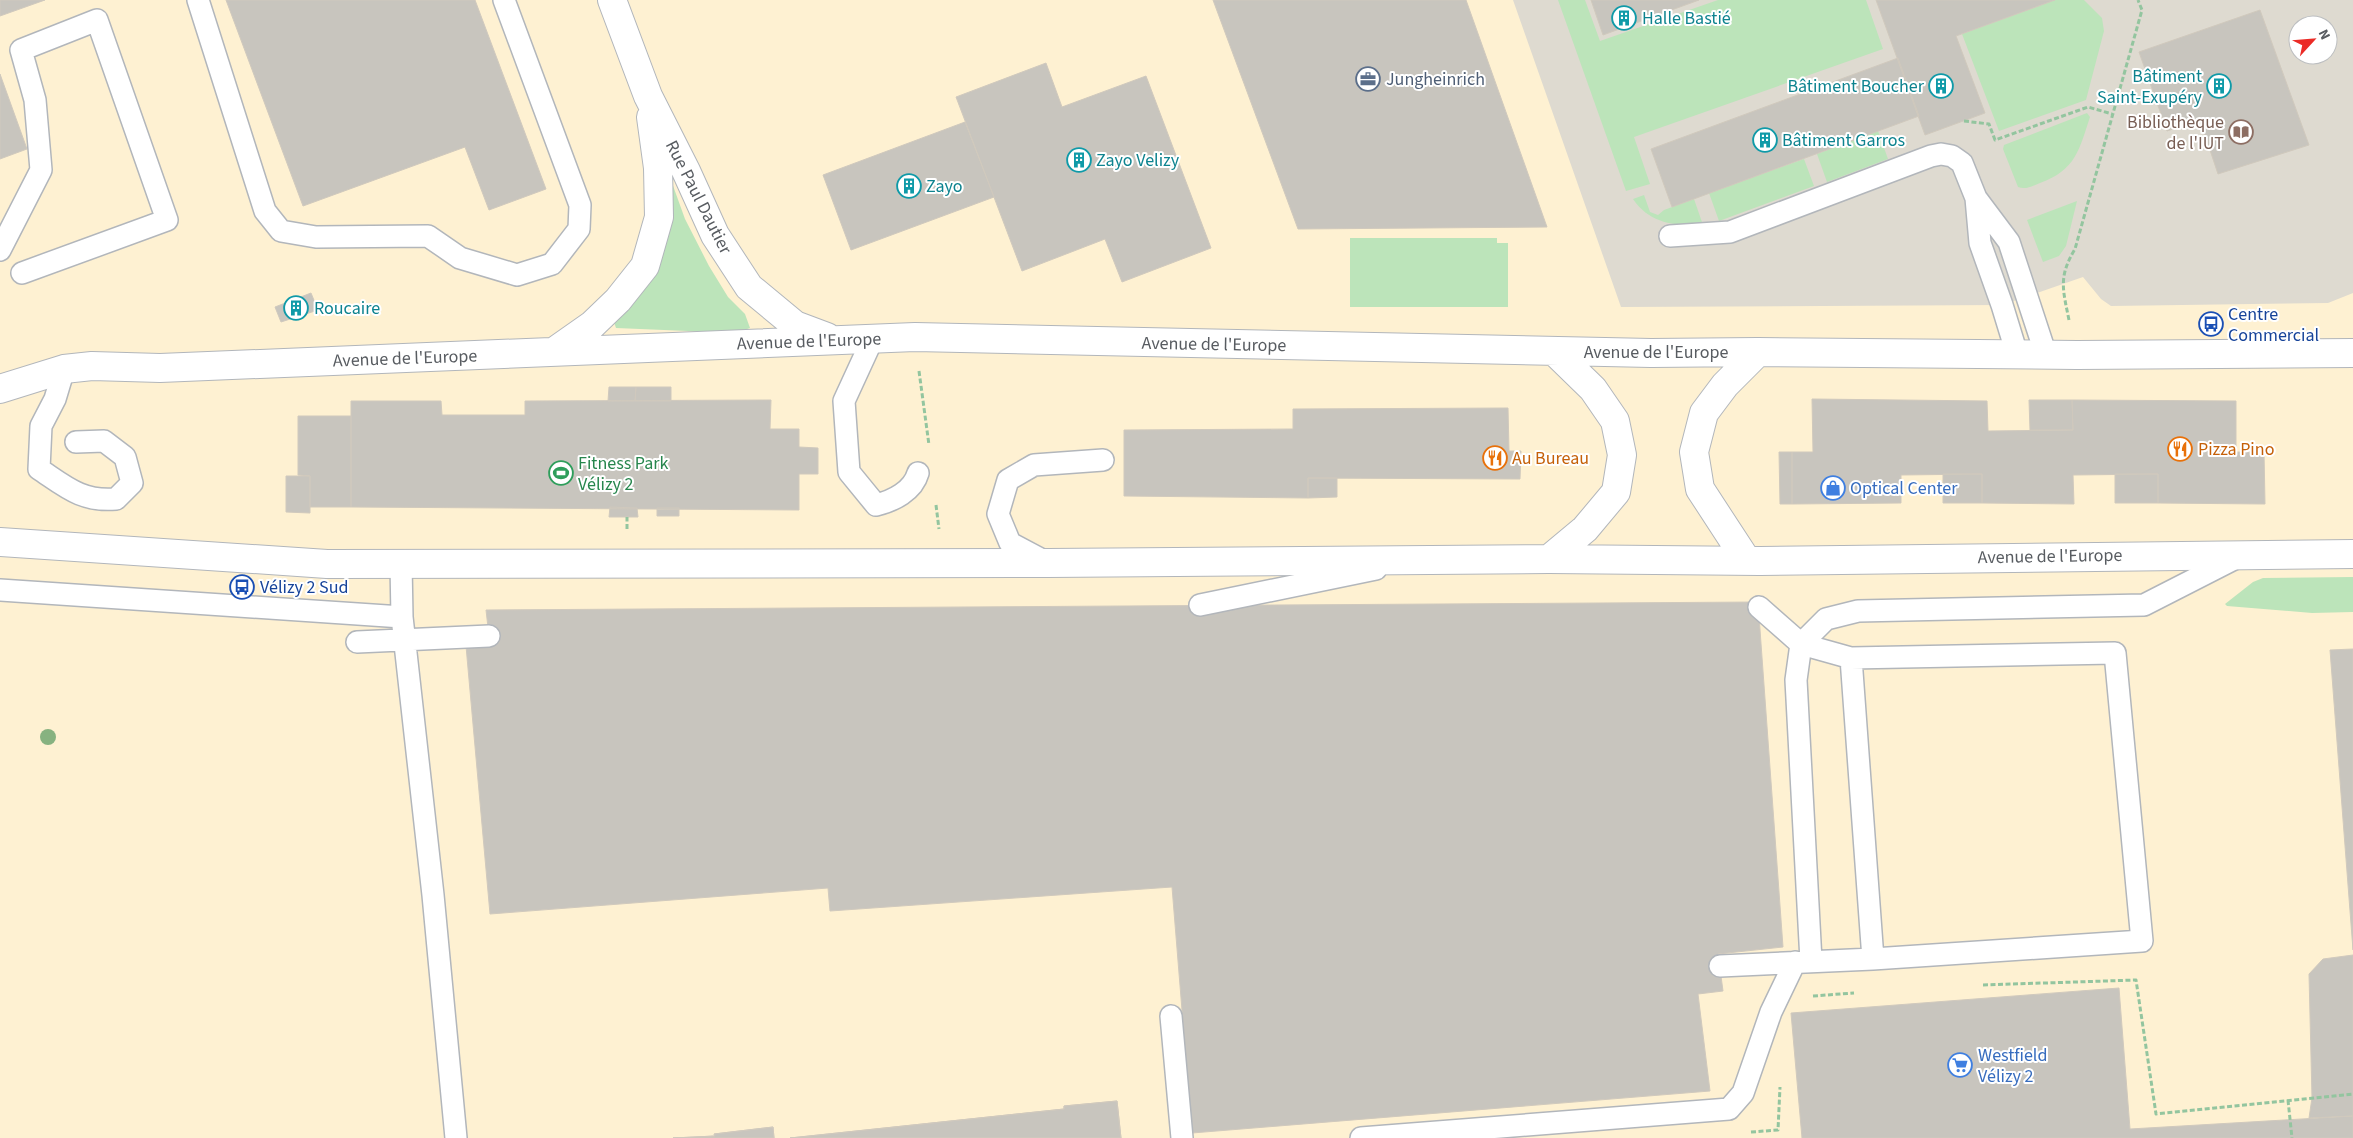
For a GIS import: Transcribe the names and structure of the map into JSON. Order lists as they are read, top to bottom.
{
  "streets": {
    "street": ["Rue Paul Dautier", "Avenue de l'Europe"]
  },
  "crossings": [
    ["Rue Paul Dautier", "Avenue de l'Europe"]
  ],
  "places": {
    "building": [
      "Halle Bastié",
      "Bâtiment Boucher",
      "Bâtiment Saint-Exupéry",
      "Bâtiment Garros",
      "Zayo Velizy",
      "Zayo",
      "Roucaire"
    ],
    "office": ["Jungheinrich"],
    "library": ["Bibliothèque de l'IUT"],
    "bus stop": ["Centre Commercial", "Vélizy 2 Sud"],
    "restaurant": ["Pizza Pino", "Au Bureau"],
    "sports": ["Fitness Park Vélizy 2"],
    "shop": ["Optical Center"],
    "supermarket": ["Westfield Vélizy 2"]
  },
  "north": "top right"
}
